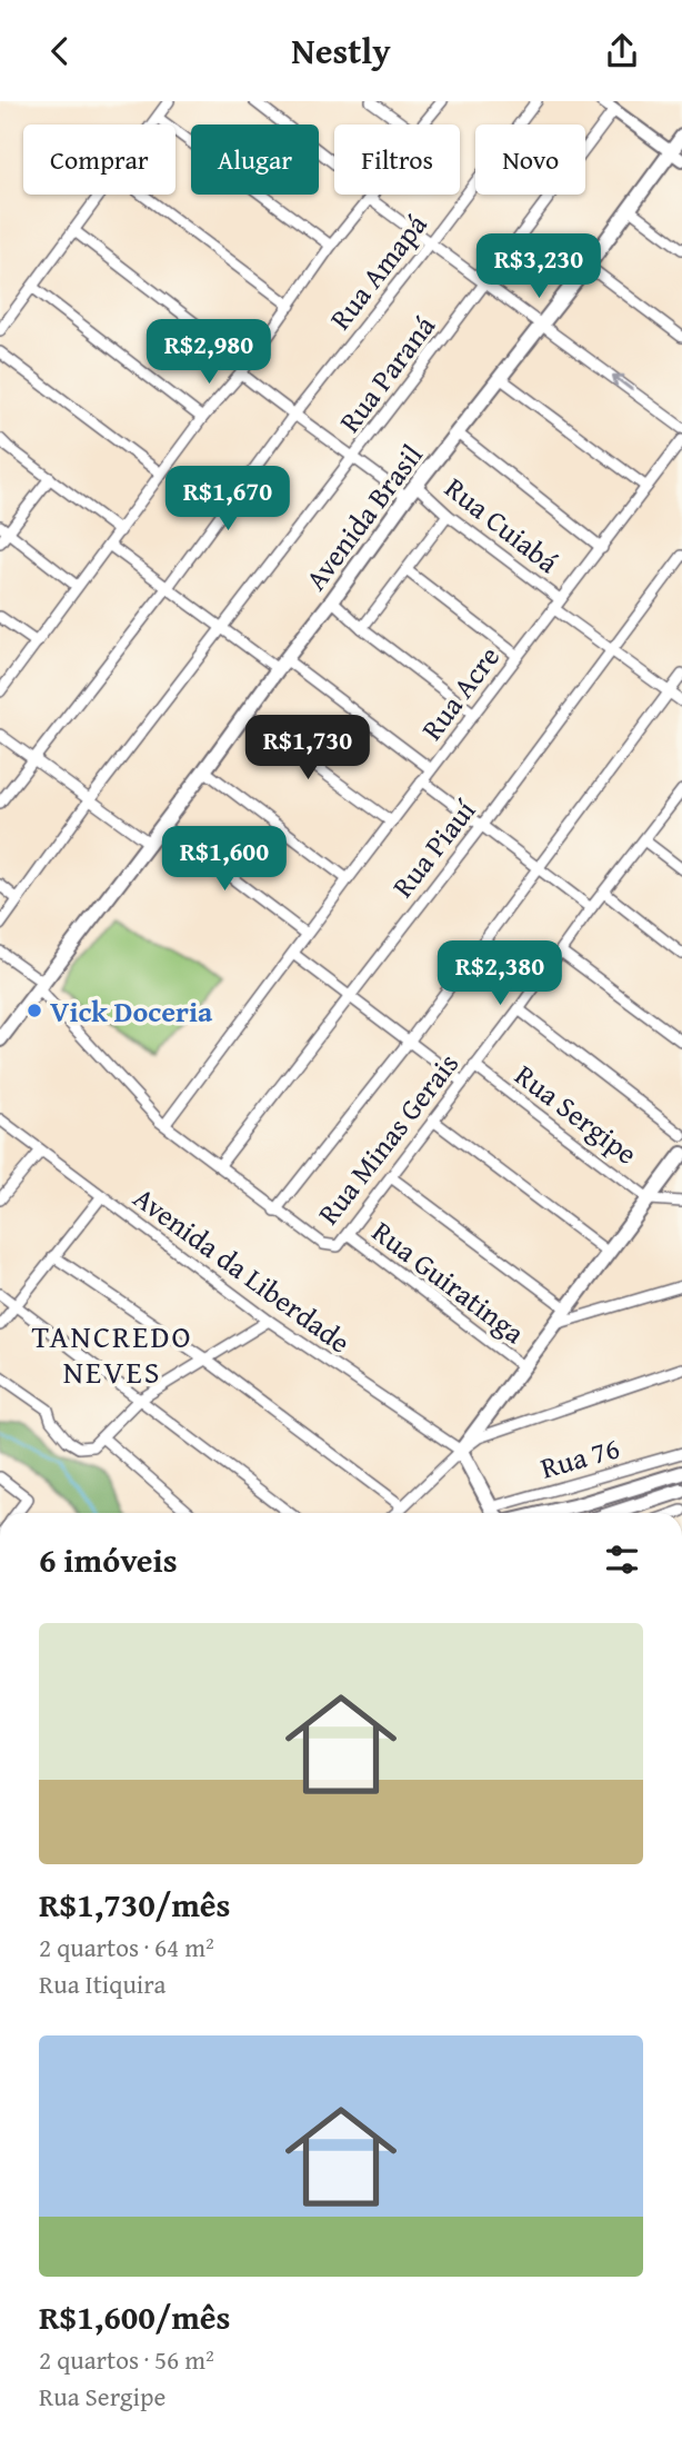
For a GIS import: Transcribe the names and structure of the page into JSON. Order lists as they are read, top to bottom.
{
  "streets": {
    "main road": ["Avenida Brasil"],
    "street": [
      "Rua Amapá",
      "Rua Paraná",
      "Rua Cuiabá",
      "Rua Acre",
      "Rua Piauí",
      "Rua Sergipe",
      "Rua Minas Gerais",
      "Avenida da Liberdade",
      "Rua Guiratinga",
      "Rua 76"
    ]
  },
  "crossings": [
    ["Rua Amapá", "Rua Cuiabá"],
    ["Rua Paraná", "Rua Cuiabá"],
    ["Avenida Brasil", "Rua Cuiabá"],
    ["Avenida Brasil", "Rua Guiratinga"],
    ["Rua Cuiabá", "Rua Acre"],
    ["Rua Cuiabá", "Rua Piauí"],
    ["Rua Acre", "Rua Guiratinga"],
    ["Rua Piauí", "Rua Guiratinga"],
    ["Rua Sergipe", "Rua Minas Gerais"],
    ["Rua Minas Gerais", "Rua Guiratinga"]
  ],
  "districts": ["TANCREDO NEVES"],
  "places": ["Vick Doceria"],
  "page": {
    "header": "Nestly",
    "chip": [
      "Comprar",
      "Alugar",
      "Filtros",
      "Novo"
    ],
    "price": [
      "R$3,230",
      "R$2,980",
      "R$1,670",
      "R$1,730",
      "R$1,600",
      "R$2,380"
    ],
    "heading": "6 imóveis",
    "list": [
      {
        "name": "R$1,730/mês",
        "note": "2 quartos · 64 m² · Rua Itiquira"
      },
      {
        "name": "R$1,600/mês",
        "note": "2 quartos · 56 m² · Rua Sergipe"
      }
    ]
  }
}
